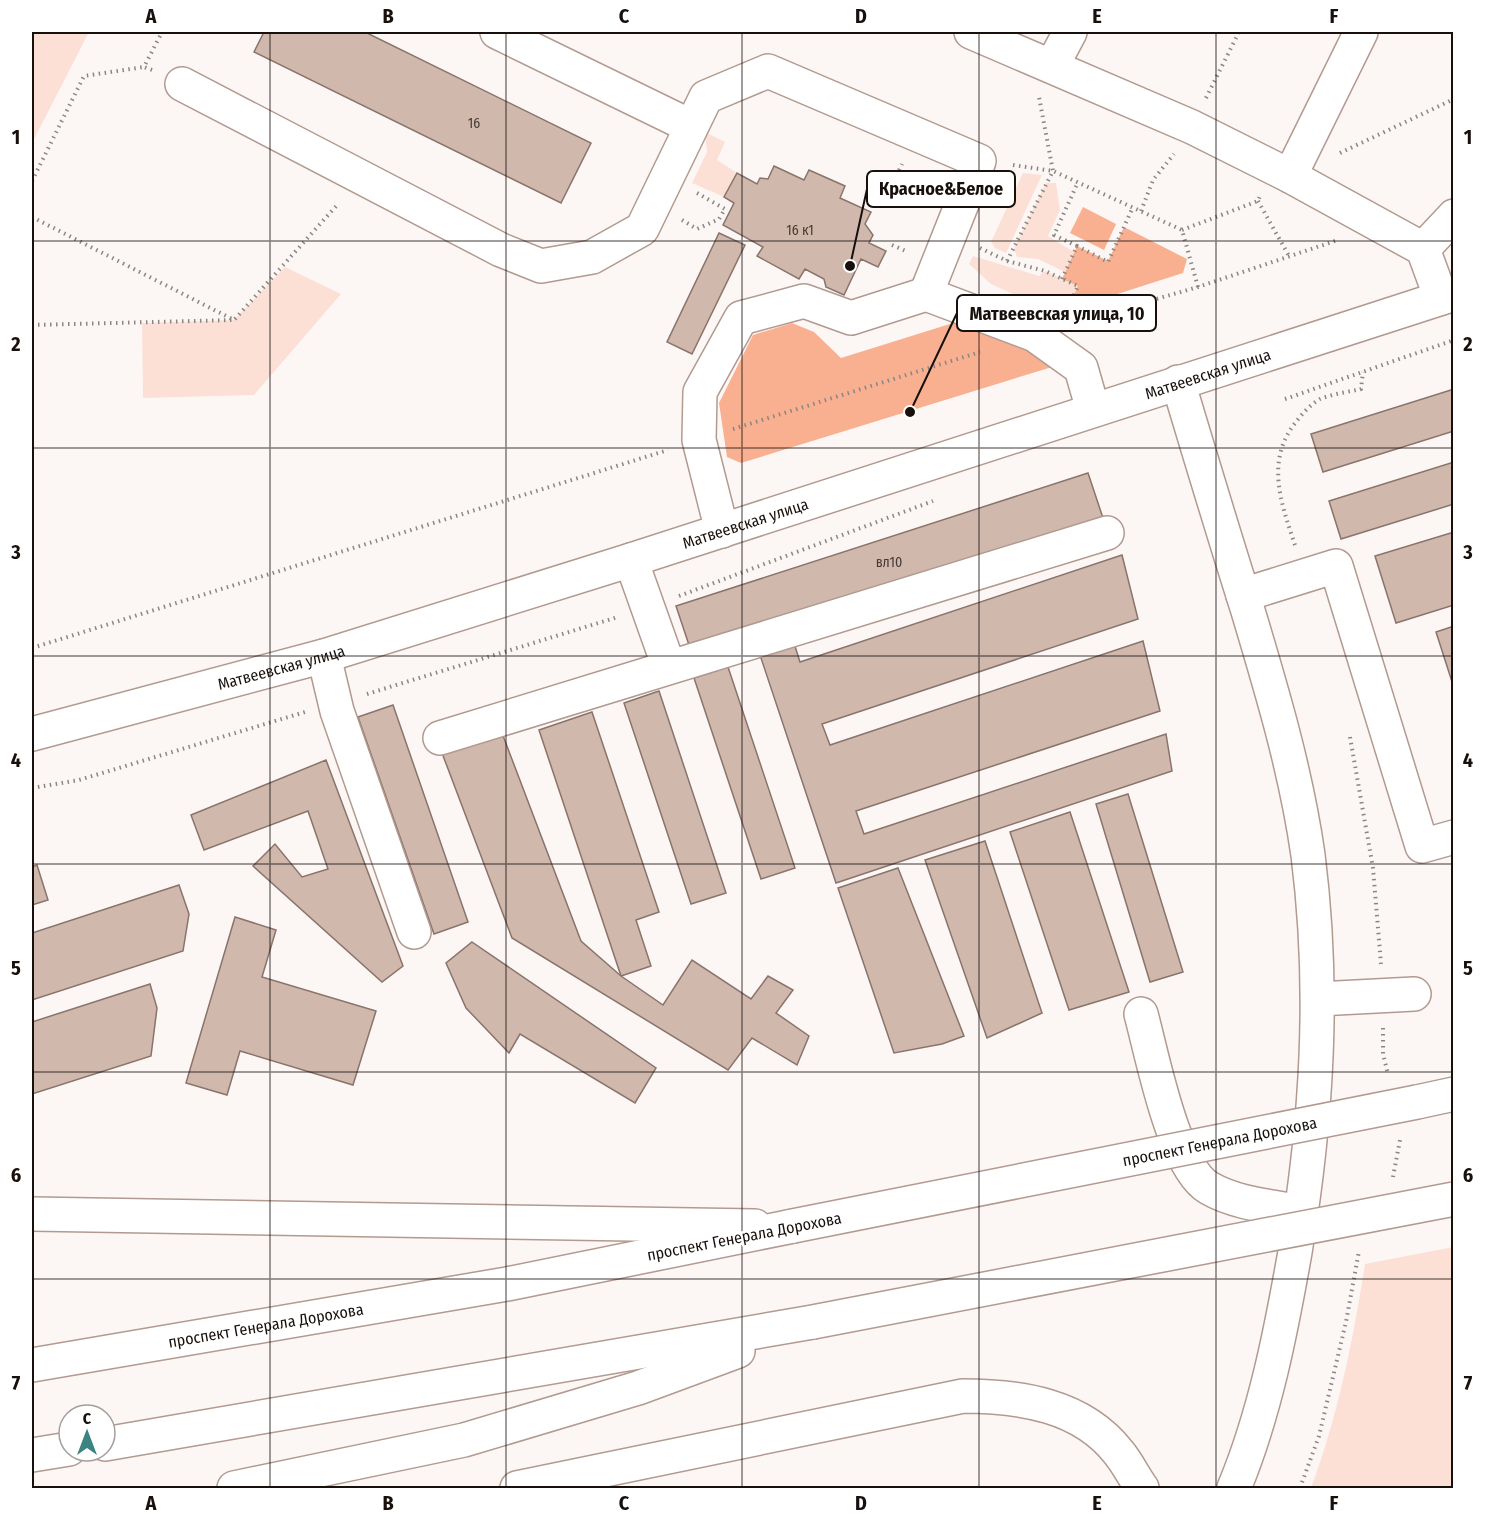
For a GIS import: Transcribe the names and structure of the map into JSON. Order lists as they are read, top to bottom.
{
  "streets": {
    "street": ["Матвеевская улица", "проспект Генерала Дорохова"]
  },
  "places": ["Красное&Белое", "Матвеевская улица, 10"],
  "house_numbers": ["16", "16 к1", "вл10"],
  "north": "top",
  "grid": {
    "columns": [
      "A",
      "B",
      "C",
      "D",
      "E",
      "F"
    ],
    "rows": [
      "1",
      "2",
      "3",
      "4",
      "5",
      "6",
      "7"
    ]
  }
}
